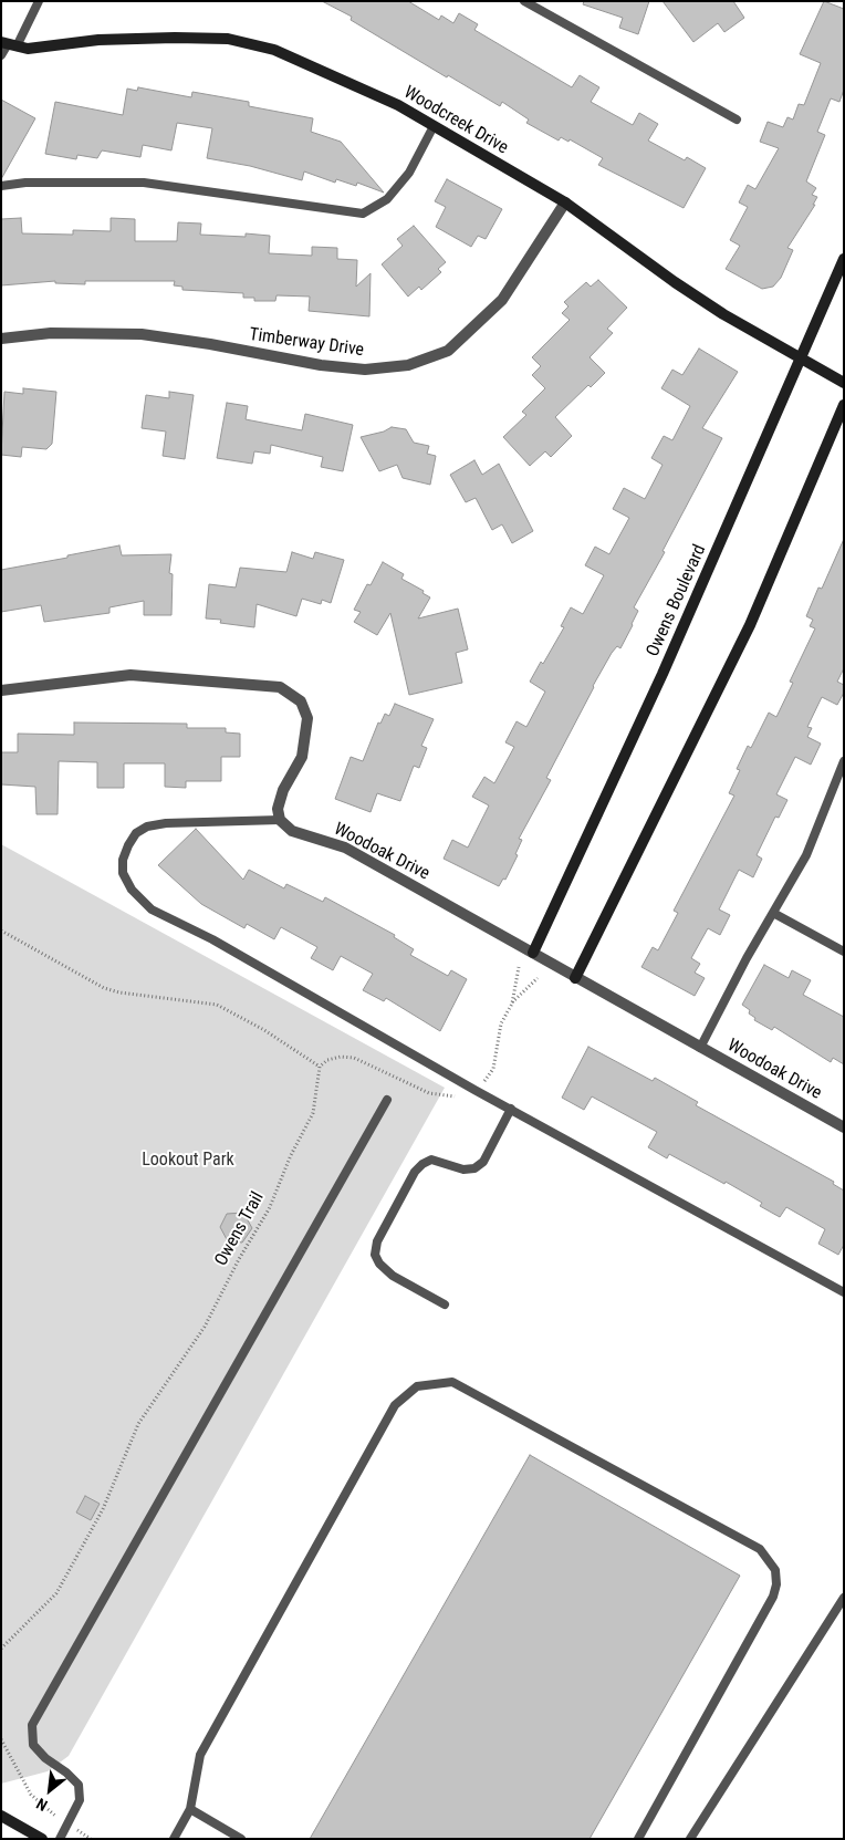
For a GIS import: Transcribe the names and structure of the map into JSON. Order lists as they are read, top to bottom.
{
  "streets": {
    "street": [
      "Woodcreek Drive",
      "Timberway Drive",
      "Owens Boulevard",
      "Woodoak Drive"
    ],
    "path": ["Owens Trail"]
  },
  "crossings": [
    ["Woodcreek Drive", "Timberway Drive"],
    ["Woodcreek Drive", "Owens Boulevard"],
    ["Owens Boulevard", "Woodoak Drive"]
  ],
  "parks": ["Lookout Park"],
  "north": "bottom left"
}
